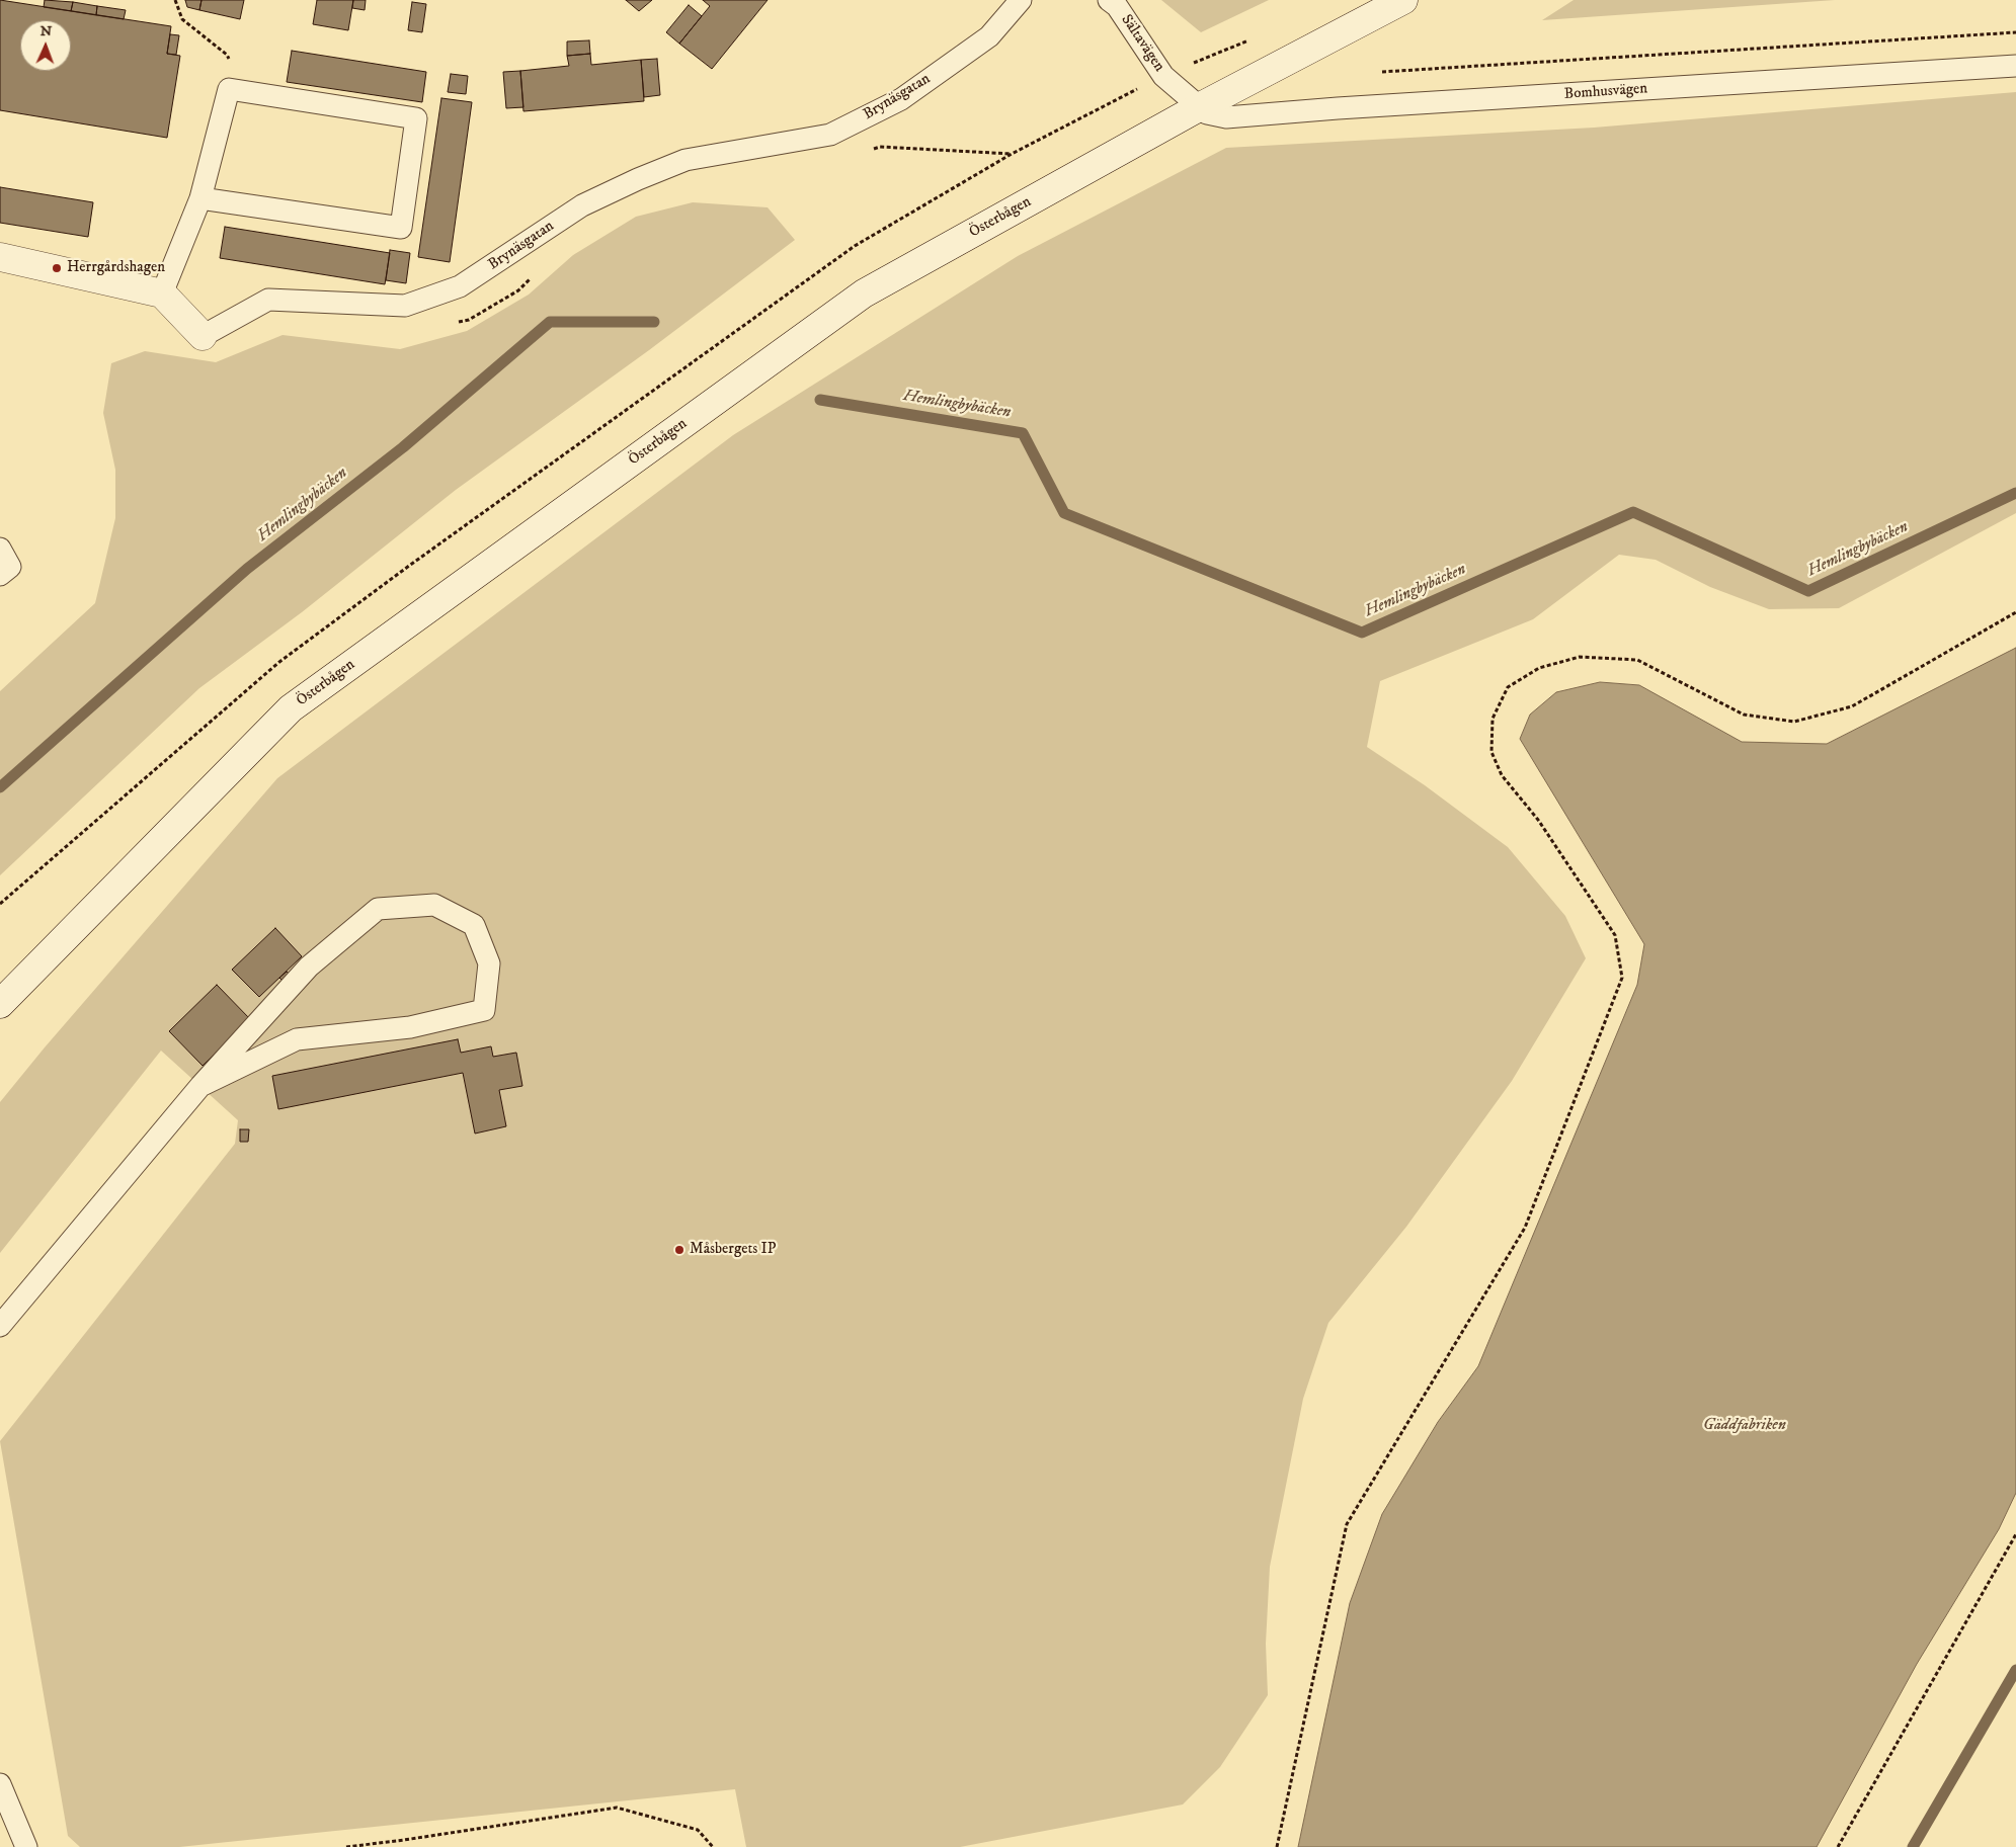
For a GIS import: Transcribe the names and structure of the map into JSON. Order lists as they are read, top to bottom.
{
  "streets": {
    "main road": ["Brynäsgatan", "Österbågen"],
    "lane": ["Sältavägen", "Bomhusvägen"]
  },
  "crossings": [
    ["Sältavägen", "Bomhusvägen"],
    ["Sältavägen", "Österbågen"],
    ["Bomhusvägen", "Österbågen"]
  ],
  "water": ["Hemlingbybäcken", "Gäddfabriken"],
  "places": ["Herrgårdshagen", "Måsbergets IP"],
  "north": "top"
}
